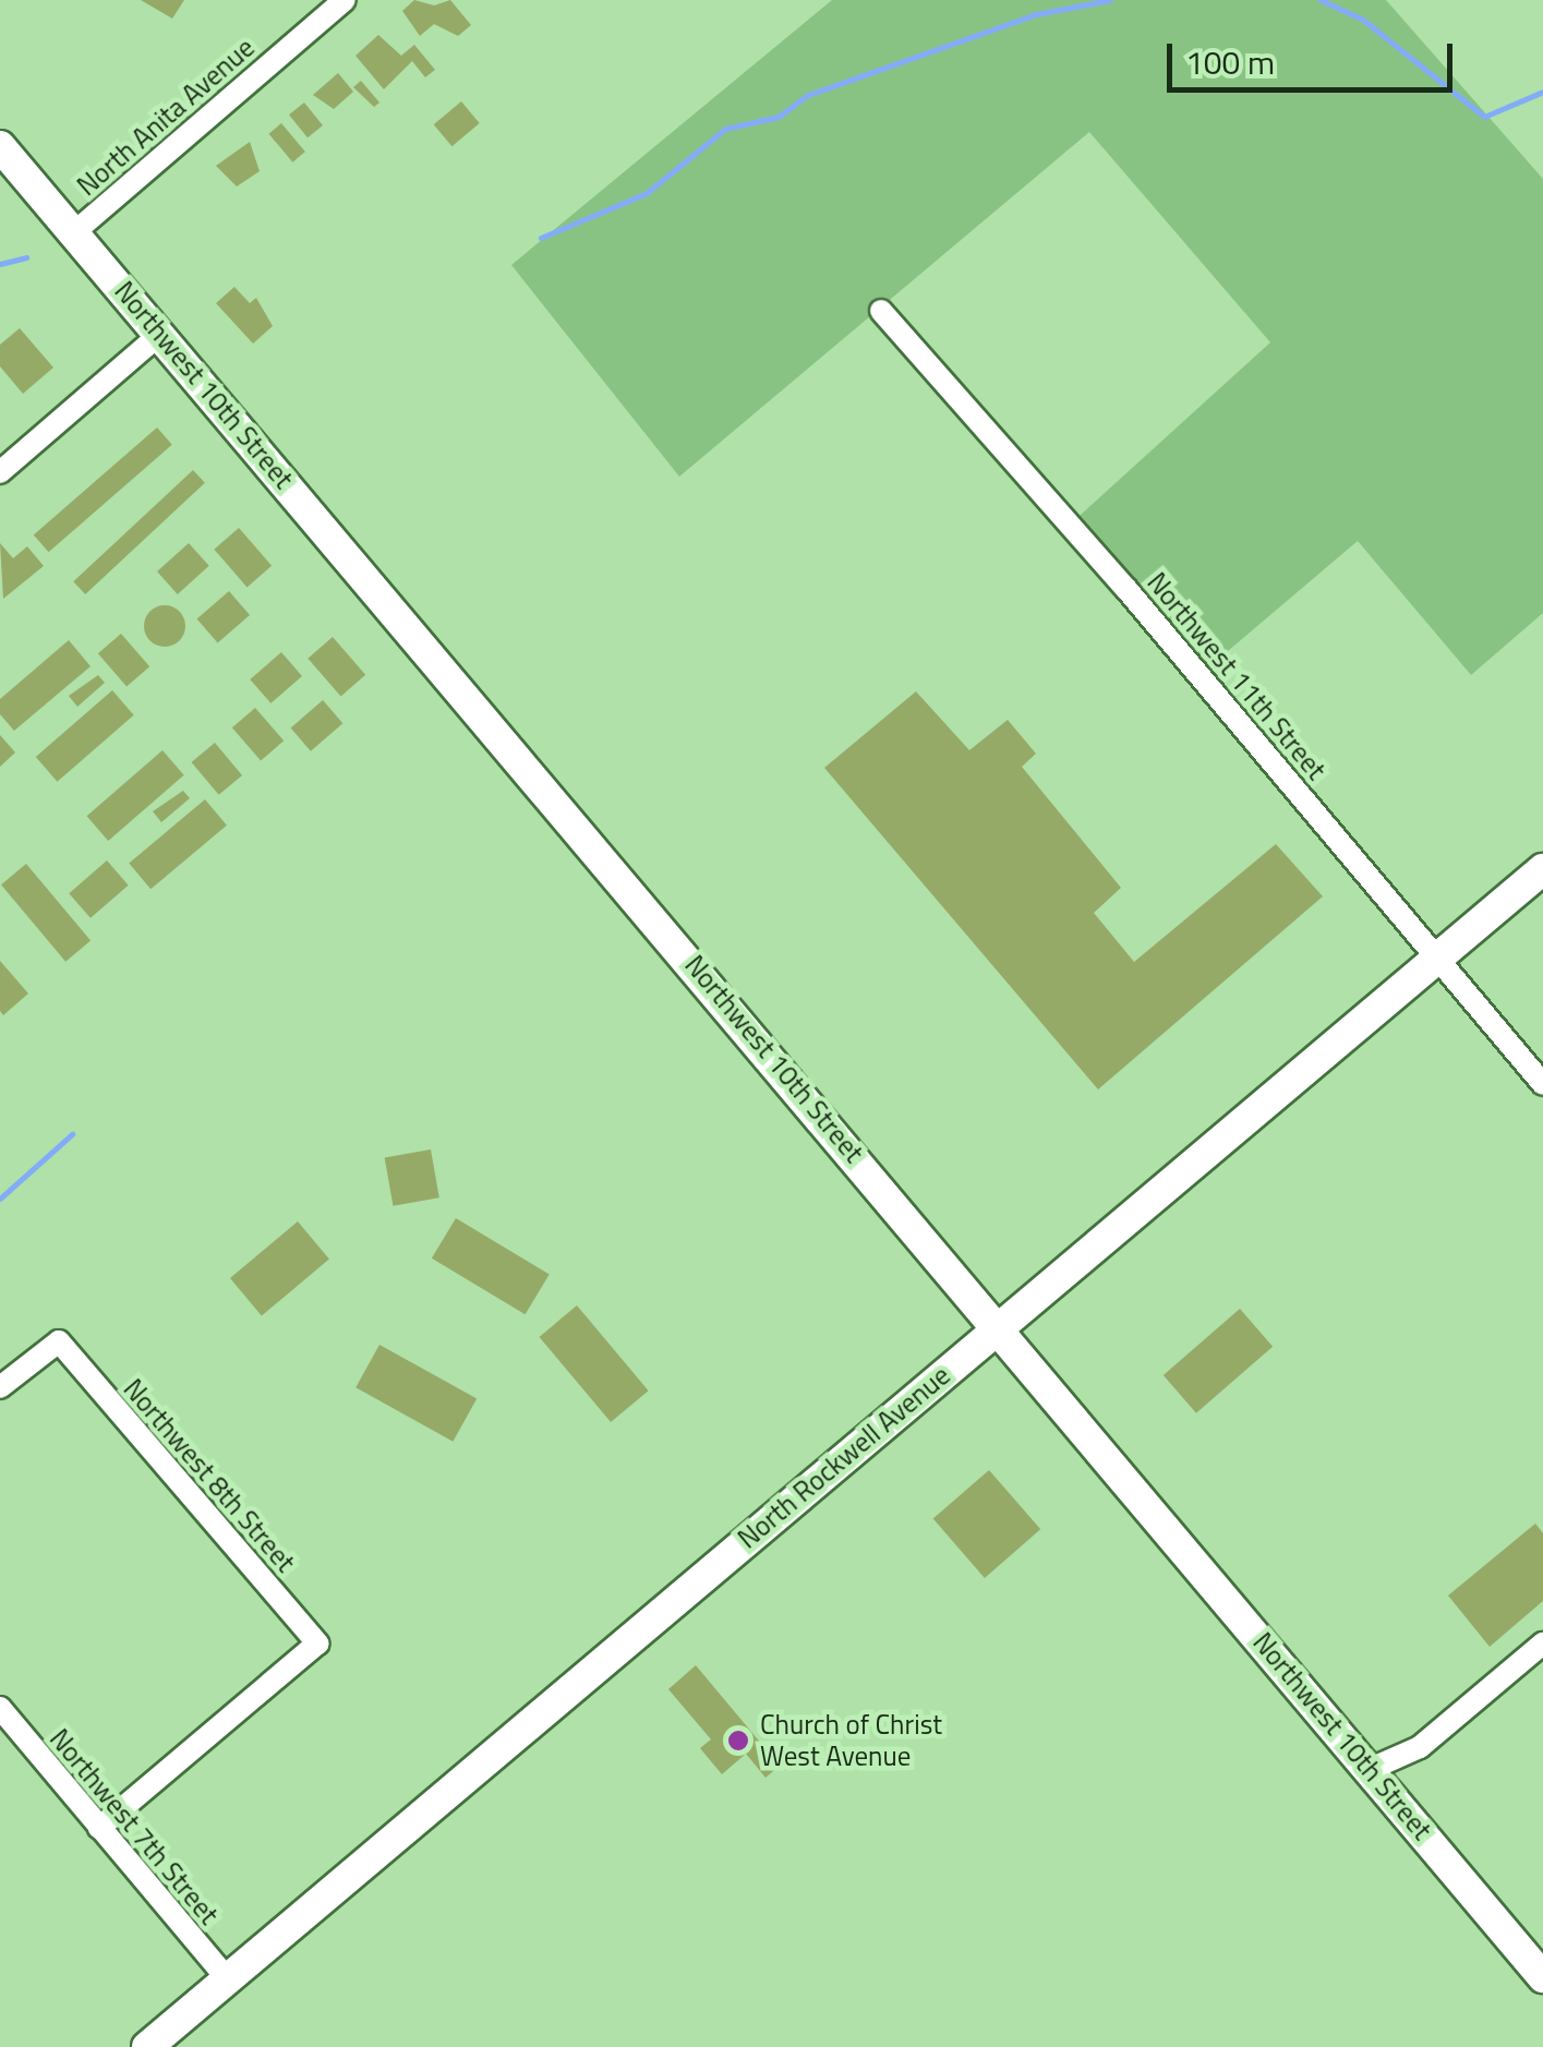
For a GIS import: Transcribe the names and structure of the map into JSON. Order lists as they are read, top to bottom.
{
  "streets": {
    "main road": ["Northwest 10th Street", "North Rockwell Avenue"],
    "street": [
      "North Anita Avenue",
      "Northwest 11th Street",
      "Northwest 8th Street",
      "Northwest 7th Street"
    ]
  },
  "crossings": [
    ["North Anita Avenue", "Northwest 10th Street"],
    ["Northwest 10th Street", "North Rockwell Avenue"],
    ["Northwest 11th Street", "North Rockwell Avenue"],
    ["North Rockwell Avenue", "Northwest 7th Street"],
    ["Northwest 8th Street", "Northwest 7th Street"]
  ],
  "places": ["Church of Christ West Avenue"],
  "scale_bar": "100 m"
}
